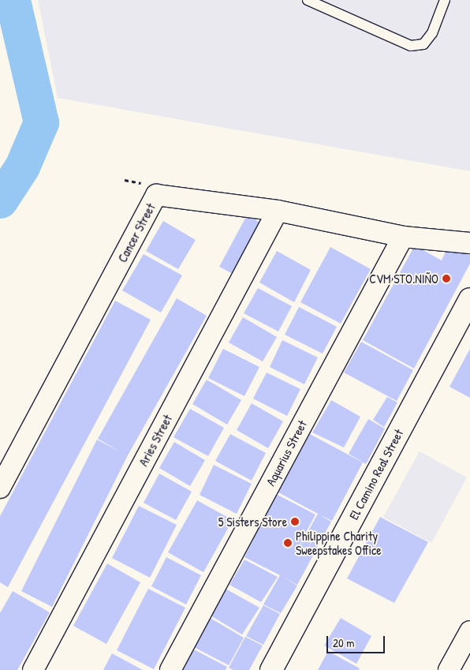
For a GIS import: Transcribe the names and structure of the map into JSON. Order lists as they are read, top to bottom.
{
  "streets": {
    "street": [
      "Cancer Street",
      "Aries Street",
      "Aquarius Street",
      "El Camino Real Street"
    ]
  },
  "crossings": [
    ["Cancer Street", "Aries Street"],
    ["Cancer Street", "Aquarius Street"]
  ],
  "places": ["CVM STO.NIÑO", "5 Sisters Store", "Philippine Charity Sweepstakes Office"],
  "scale_bar": "20 m"
}
